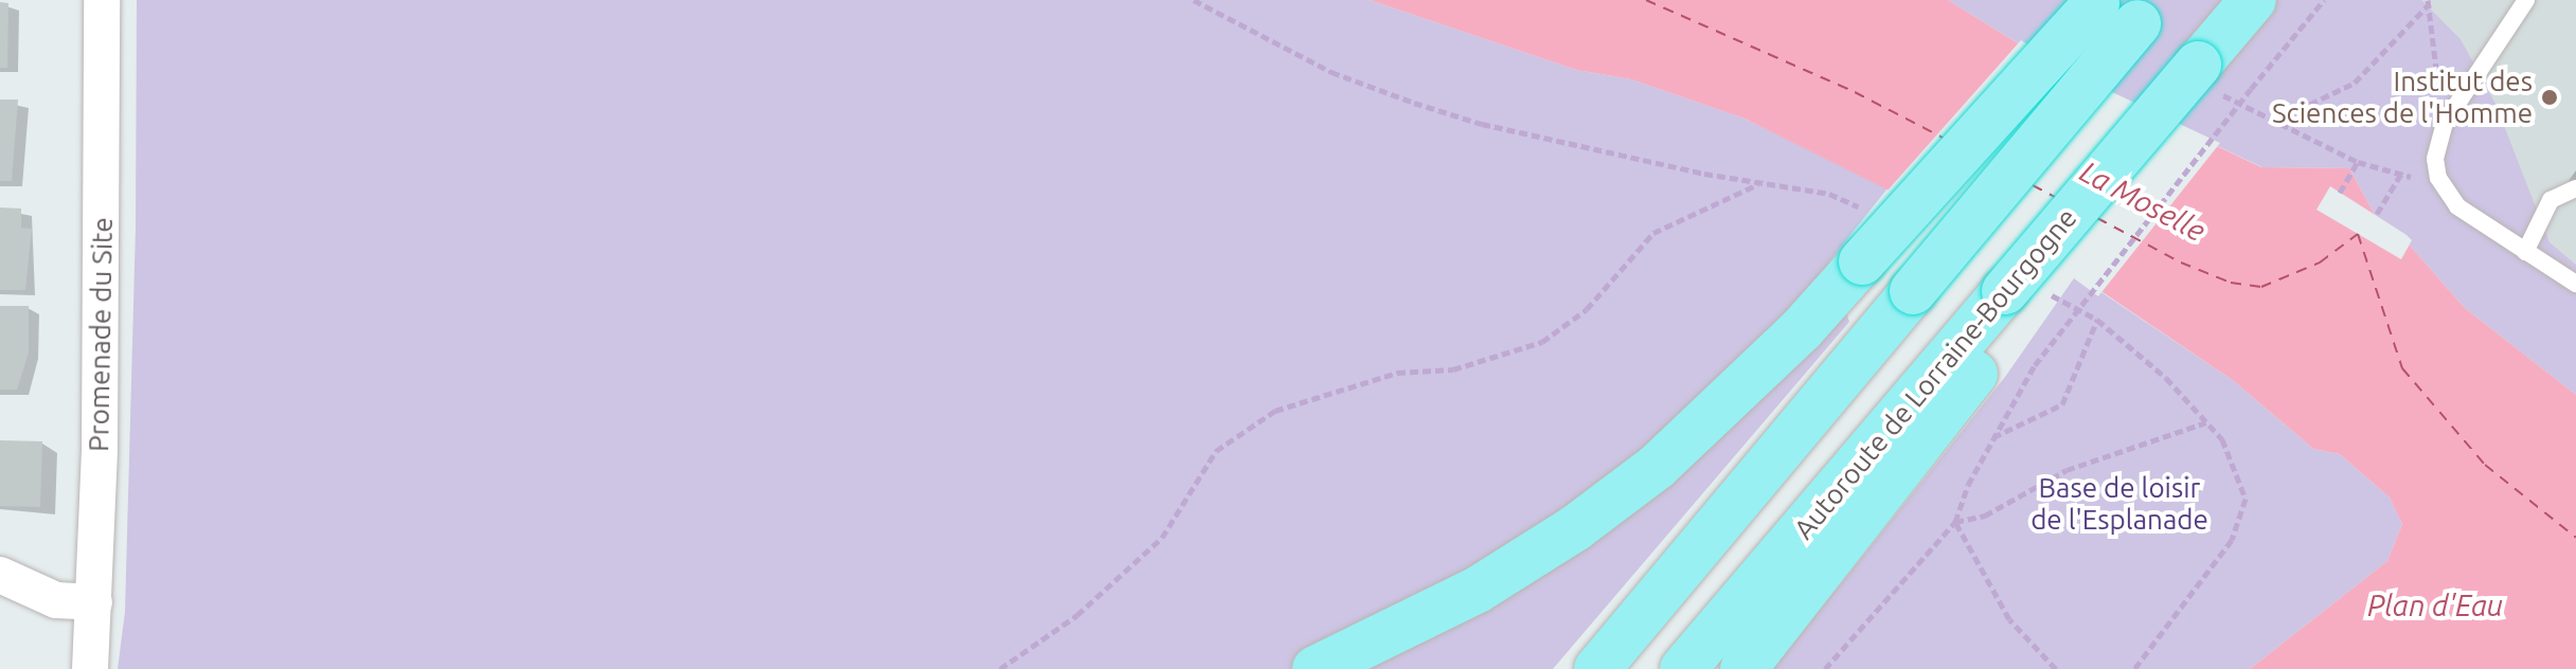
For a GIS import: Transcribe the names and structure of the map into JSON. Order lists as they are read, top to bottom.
{
  "streets": {
    "highway": ["Autoroute de Lorraine-Bourgogne"],
    "street": ["Promenade du Site"]
  },
  "water": ["La Moselle", "Plan d'Eau"],
  "parks": ["Base de loisir de l'Esplanade"],
  "places": ["Institut des Sciences de l'Homme"]
}
